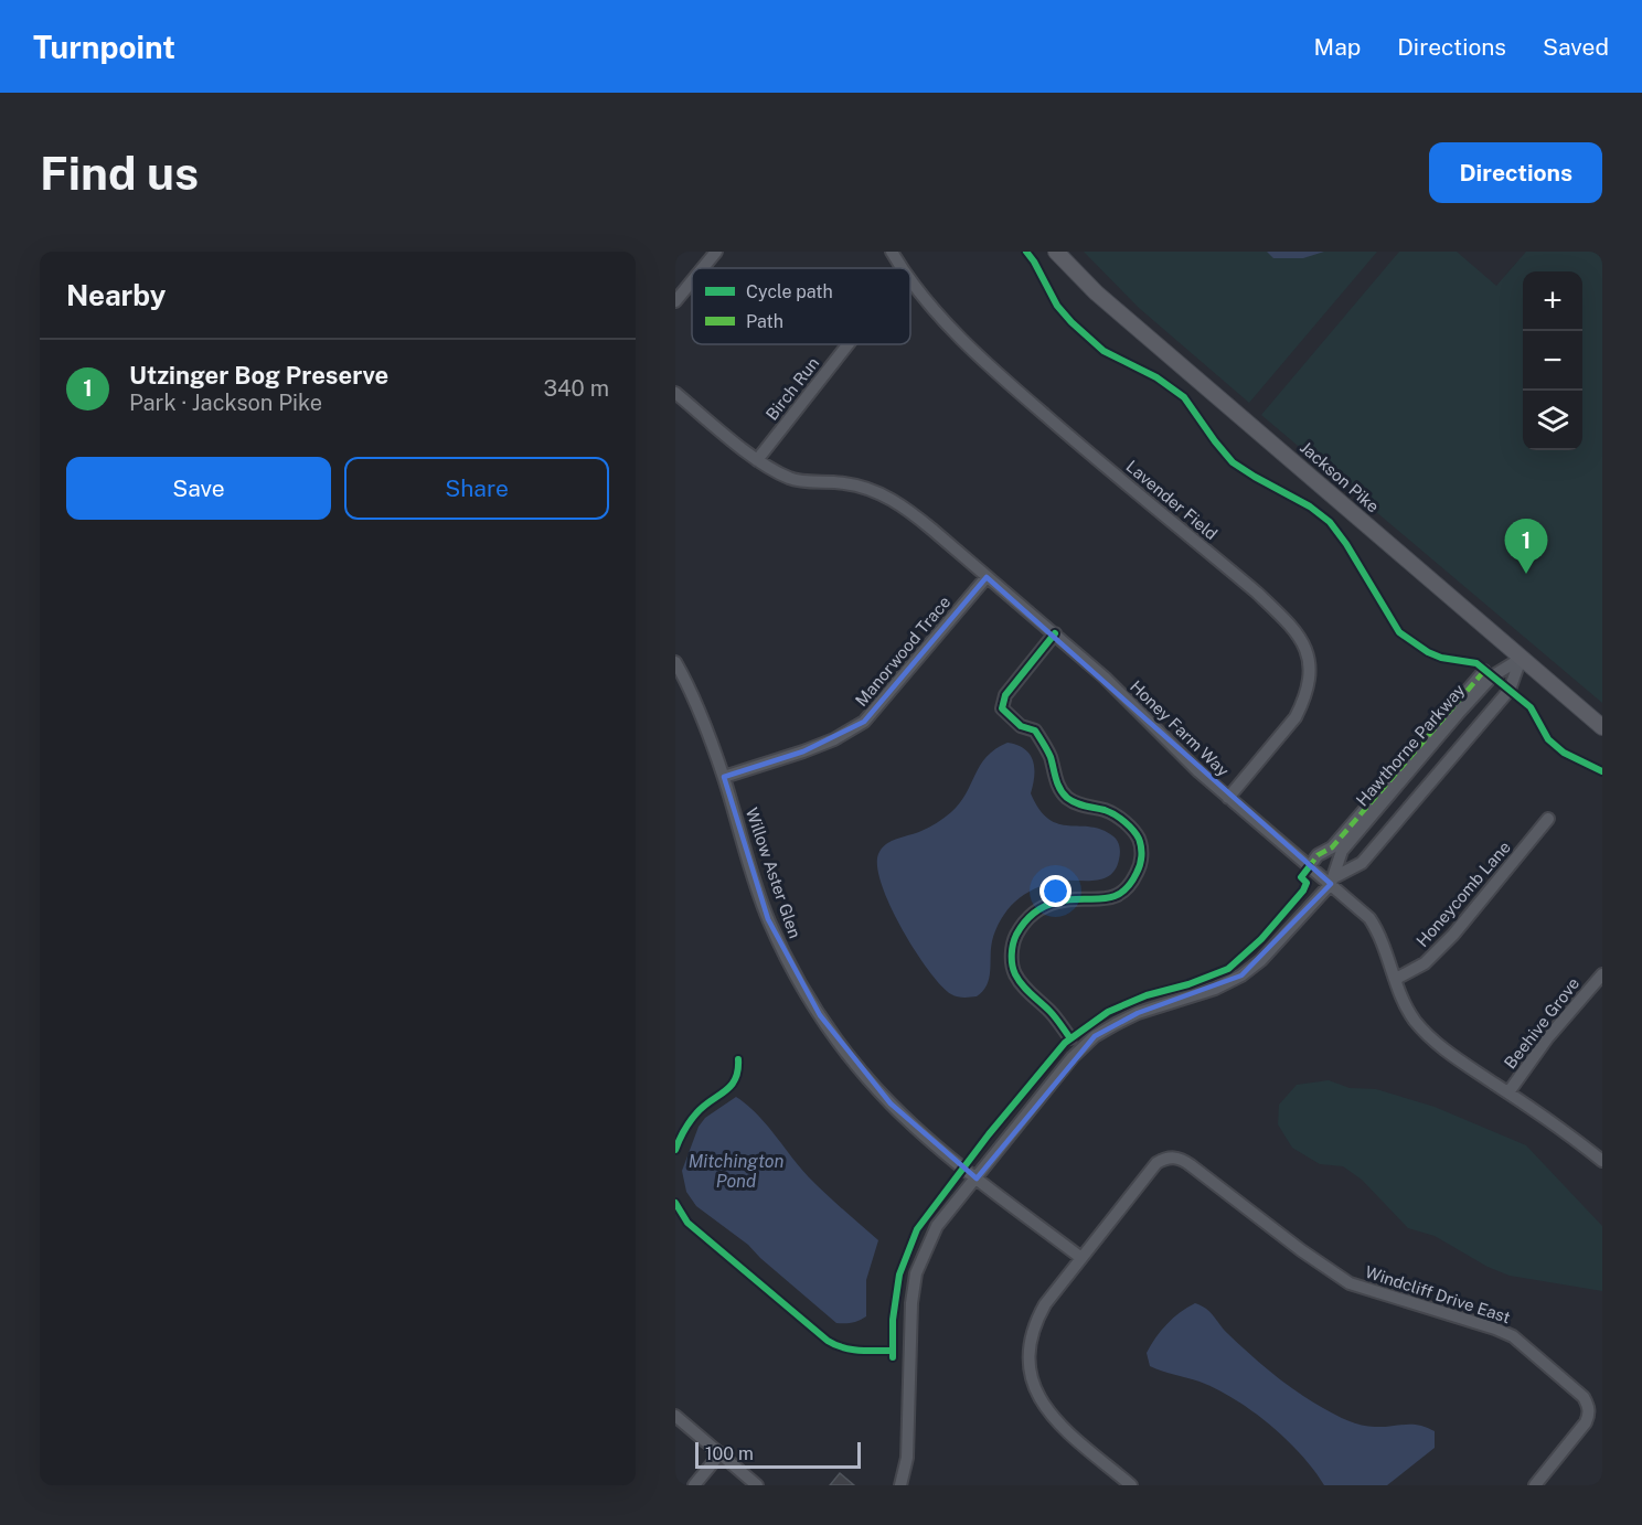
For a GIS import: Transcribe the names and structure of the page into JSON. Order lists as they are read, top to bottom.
{
  "streets": {
    "main road": ["Jackson Pike"],
    "street": [
      "Birch Run",
      "Lavender Field",
      "Manorwood Trace",
      "Honey Farm Way",
      "Hawthorne Parkway",
      "Willow Aster Glen",
      "Honeycomb Lane",
      "Beehive Grove",
      "Windcliff Drive East"
    ]
  },
  "crossings": [
    ["Birch Run", "Honey Farm Way"],
    ["Jackson Pike", "Hawthorne Parkway"],
    ["Lavender Field", "Honey Farm Way"],
    ["Manorwood Trace", "Honey Farm Way"],
    ["Manorwood Trace", "Willow Aster Glen"],
    ["Honey Farm Way", "Hawthorne Parkway"],
    ["Honey Farm Way", "Honeycomb Lane"],
    ["Honey Farm Way", "Beehive Grove"],
    ["Hawthorne Parkway", "Willow Aster Glen"],
    ["Willow Aster Glen", "Windcliff Drive East"]
  ],
  "water": ["Mitchington Pond"],
  "legend": ["Cycle path", "Path"],
  "scale_bar": "100 m",
  "page": {
    "header": "Turnpoint",
    "nav": ["Map", "Directions", "Saved"],
    "buttons": [
      "Directions",
      ["Save", "Share"]
    ],
    "title": "Find us",
    "heading": "Nearby",
    "map_buttons": ["+", "−"],
    "list": [
      {
        "mark": "1",
        "name": "Utzinger Bog Preserve",
        "note": "Park · Jackson Pike",
        "value": "340 m"
      }
    ],
    "pins": "1",
    "scale": "100 m"
  }
}
